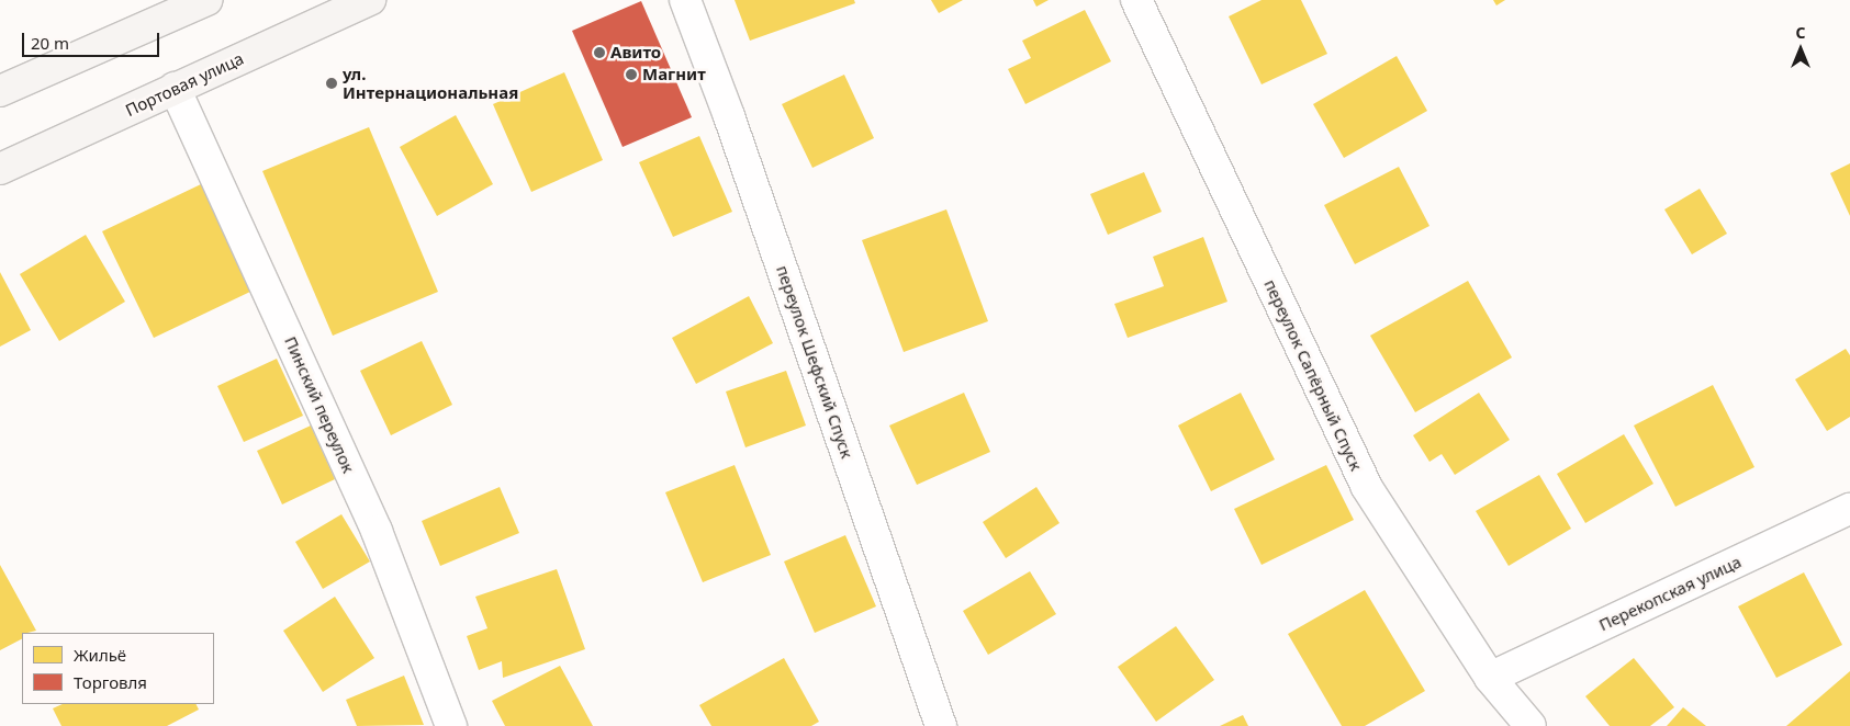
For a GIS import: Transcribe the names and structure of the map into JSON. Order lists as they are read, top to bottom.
{
  "streets": {
    "main road": ["Портовая улица"],
    "street": [
      "переулок Шефский Спуск",
      "переулок Сапёрный Спуск",
      "Пинский переулок",
      "Перекопская улица"
    ]
  },
  "crossings": [
    ["Портовая улица", "Пинский переулок"],
    ["переулок Сапёрный Спуск", "Перекопская улица"]
  ],
  "places": ["Авито", "Магнит", "ул. Интернациональная"],
  "legend": ["Жильё", "Торговля"],
  "scale_bar": "20 m",
  "north": "top"
}
